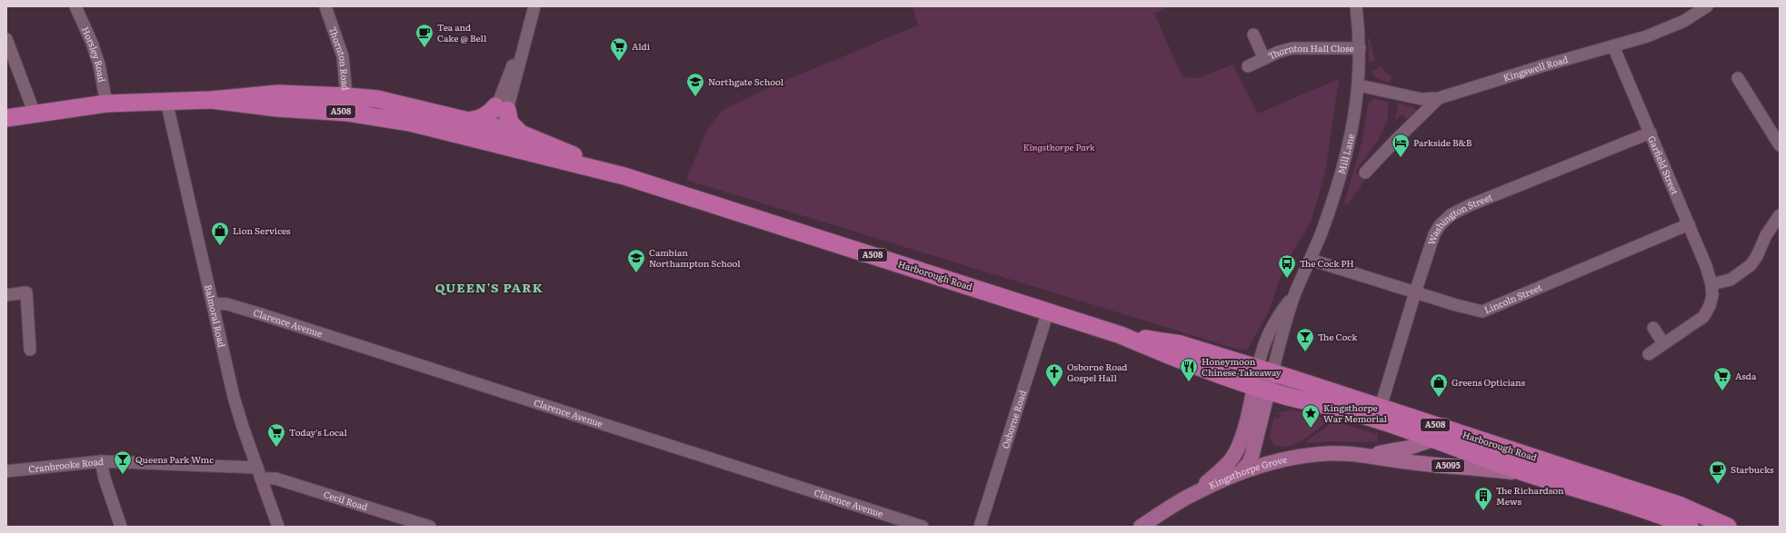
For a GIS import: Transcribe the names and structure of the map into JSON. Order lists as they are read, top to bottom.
{
  "streets": {
    "highway": ["A508", "Harborough Road"],
    "main road": ["A5095", "Kingsthorpe Grove"],
    "street": [
      "Thornton Hall Close",
      "Horsley Road",
      "Thornton Road",
      "Kingswell Road",
      "Mill Lane",
      "Garfield Street",
      "Washington Street",
      "Lincoln Street",
      "Balmoral Road",
      "Clarence Avenue",
      "Osborne Road",
      "Cranbrooke Road",
      "Cecil Road"
    ]
  },
  "crossings": [
    ["Thornton Hall Close", "Mill Lane"],
    ["Horsley Road", "A508"],
    ["Thornton Road", "A508"],
    ["Kingswell Road", "Mill Lane"],
    ["Kingswell Road", "Garfield Street"],
    ["A508", "Harborough Road"],
    ["A508", "Balmoral Road"],
    ["Mill Lane", "Harborough Road"],
    ["Mill Lane", "Lincoln Street"],
    ["Mill Lane", "A5095"],
    ["Garfield Street", "Washington Street"],
    ["Garfield Street", "Lincoln Street"],
    ["Washington Street", "Harborough Road"],
    ["Washington Street", "Lincoln Street"],
    ["Harborough Road", "Osborne Road"],
    ["Harborough Road", "A5095"],
    ["Harborough Road", "Kingsthorpe Grove"],
    ["Balmoral Road", "Clarence Avenue"],
    ["Balmoral Road", "Cranbrooke Road"],
    ["Balmoral Road", "Cecil Road"],
    ["Cranbrooke Road", "Cecil Road"],
    ["A5095", "Kingsthorpe Grove"]
  ],
  "districts": ["QUEEN'S PARK"],
  "parks": ["Kingsthorpe Park"],
  "places": {
    "cafe": ["Tea and Cake @ Bell", "Starbucks"],
    "supermarket": ["Aldi", "Asda", "Today's Local"],
    "school or university": ["Northgate School", "Cambian Northampton School"],
    "hotel": ["Parkside B&B"],
    "shop": ["Lion Services", "Greens Opticians"],
    "bus stop": ["The Cock PH"],
    "bar": ["The Cock", "Queens Park Wmc"],
    "restaurant": ["Honeymoon Chinese Takeaway"],
    "church": ["Osborne Road Gospel Hall"],
    "place": ["Kingsthorpe War Memorial"],
    "building": ["The Richardson Mews"]
  }
}
